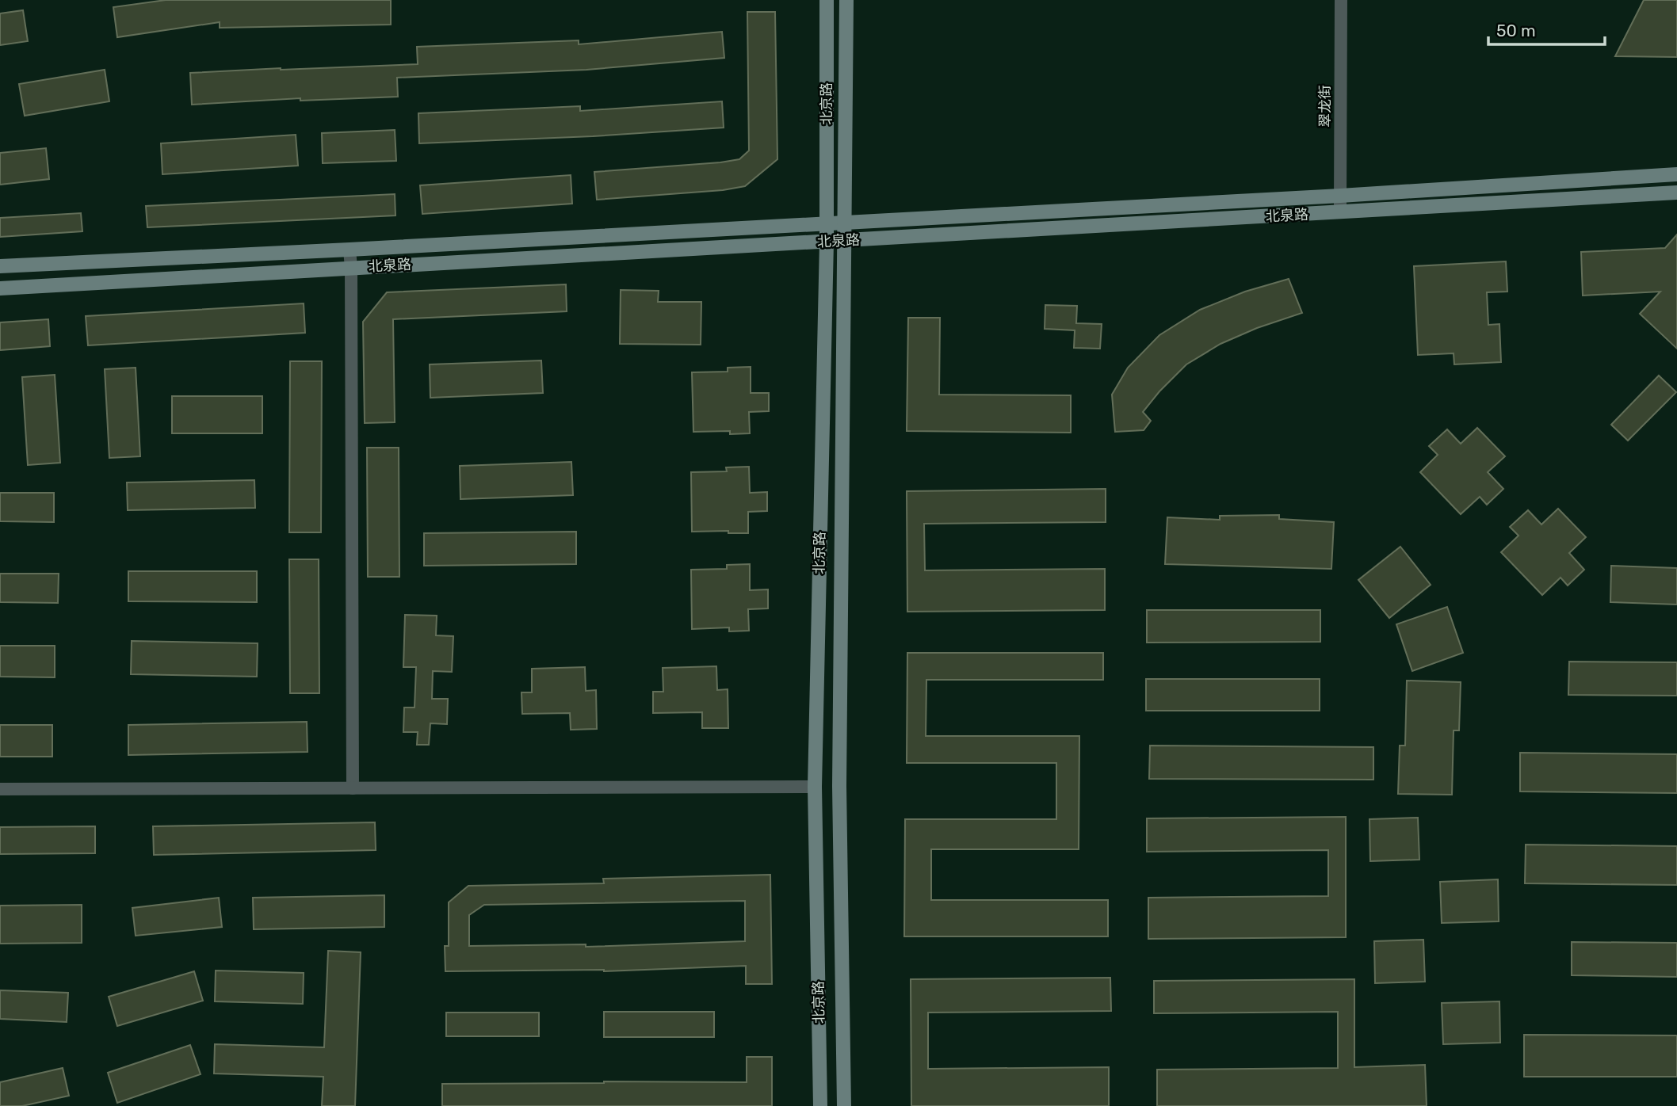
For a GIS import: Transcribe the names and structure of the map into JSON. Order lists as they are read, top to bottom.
{
  "streets": {
    "main road": ["北京路", "北泉路"],
    "street": ["翠龙街"]
  },
  "crossings": [
    ["北京路", "北泉路"],
    ["翠龙街", "北泉路"]
  ],
  "scale_bar": "50 m"
}
